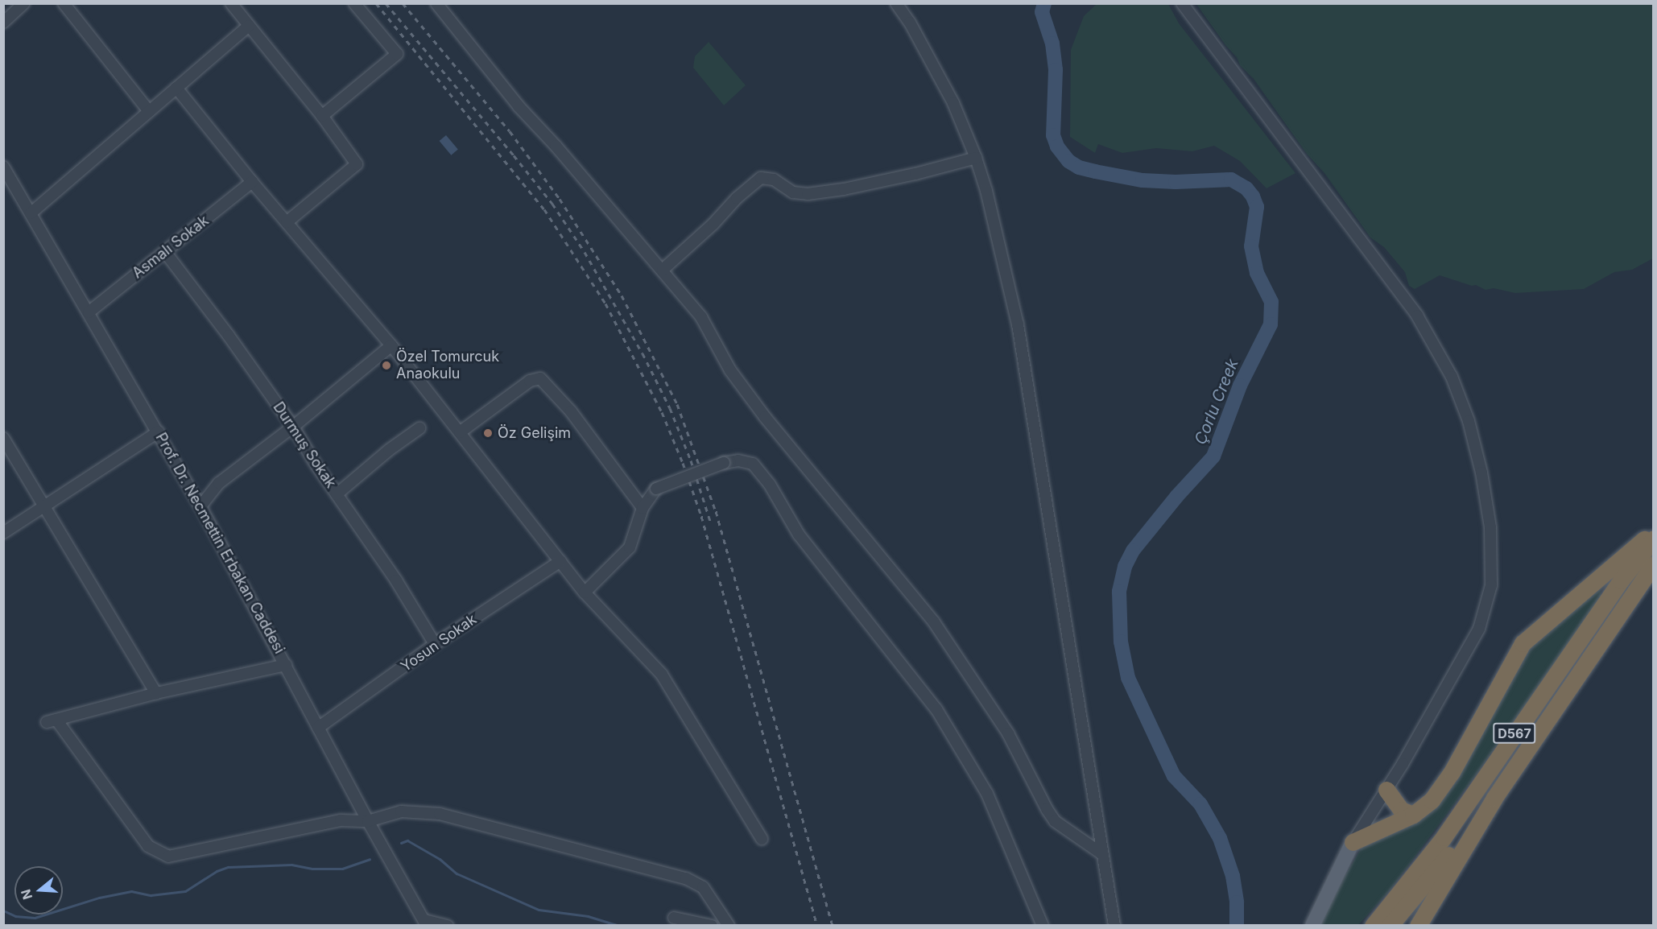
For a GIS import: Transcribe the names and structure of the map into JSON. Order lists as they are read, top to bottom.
{
  "streets": {
    "highway": ["D567"],
    "street": [
      "Asmalı Sokak",
      "Durmuş Sokak",
      "Prof. Dr. Necmettin Erbakan Caddesi",
      "Yosun Sokak"
    ]
  },
  "crossings": [
    ["Asmalı Sokak", "Durmuş Sokak"],
    ["Asmalı Sokak", "Prof. Dr. Necmettin Erbakan Caddesi"],
    ["Durmuş Sokak", "Yosun Sokak"],
    ["Prof. Dr. Necmettin Erbakan Caddesi", "Yosun Sokak"]
  ],
  "water": ["Çorlu Creek"],
  "places": ["Özel Tomurcuk Anaokulu", "Öz Gelişim"],
  "north": "left"
}
